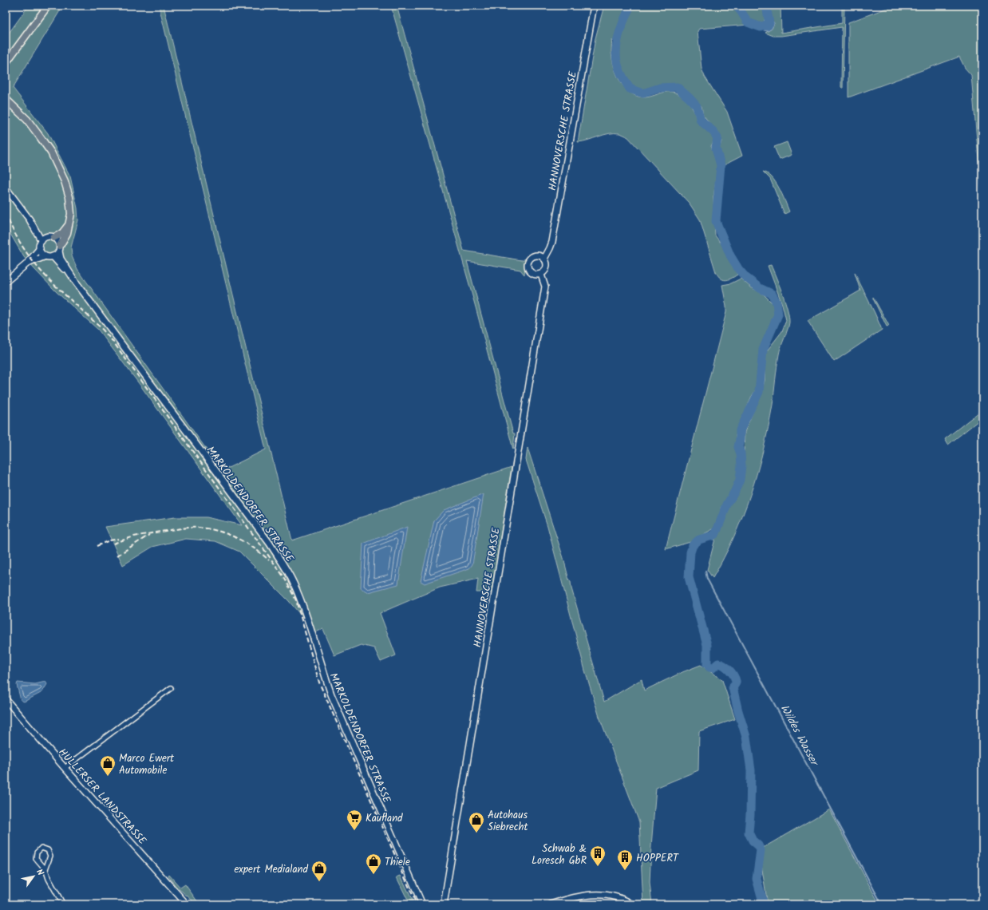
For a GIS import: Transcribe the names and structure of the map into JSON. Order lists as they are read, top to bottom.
{
  "streets": {
    "main road": ["HANNOVERSCHE STRASSE", "MARKOLDENDORFER STRASSE", "HULLERSER LANDSTRASSE"]
  },
  "water": ["Wildes Wasser"],
  "places": {
    "shop": [
      "Marco Ewert Automobile",
      "Autohaus Siebrecht",
      "Thiele",
      "expert Medialand"
    ],
    "supermarket": ["Kaufland"],
    "building": ["Schwab & Loresch GbR", "HOPPERT"]
  },
  "north": "top right"
}
